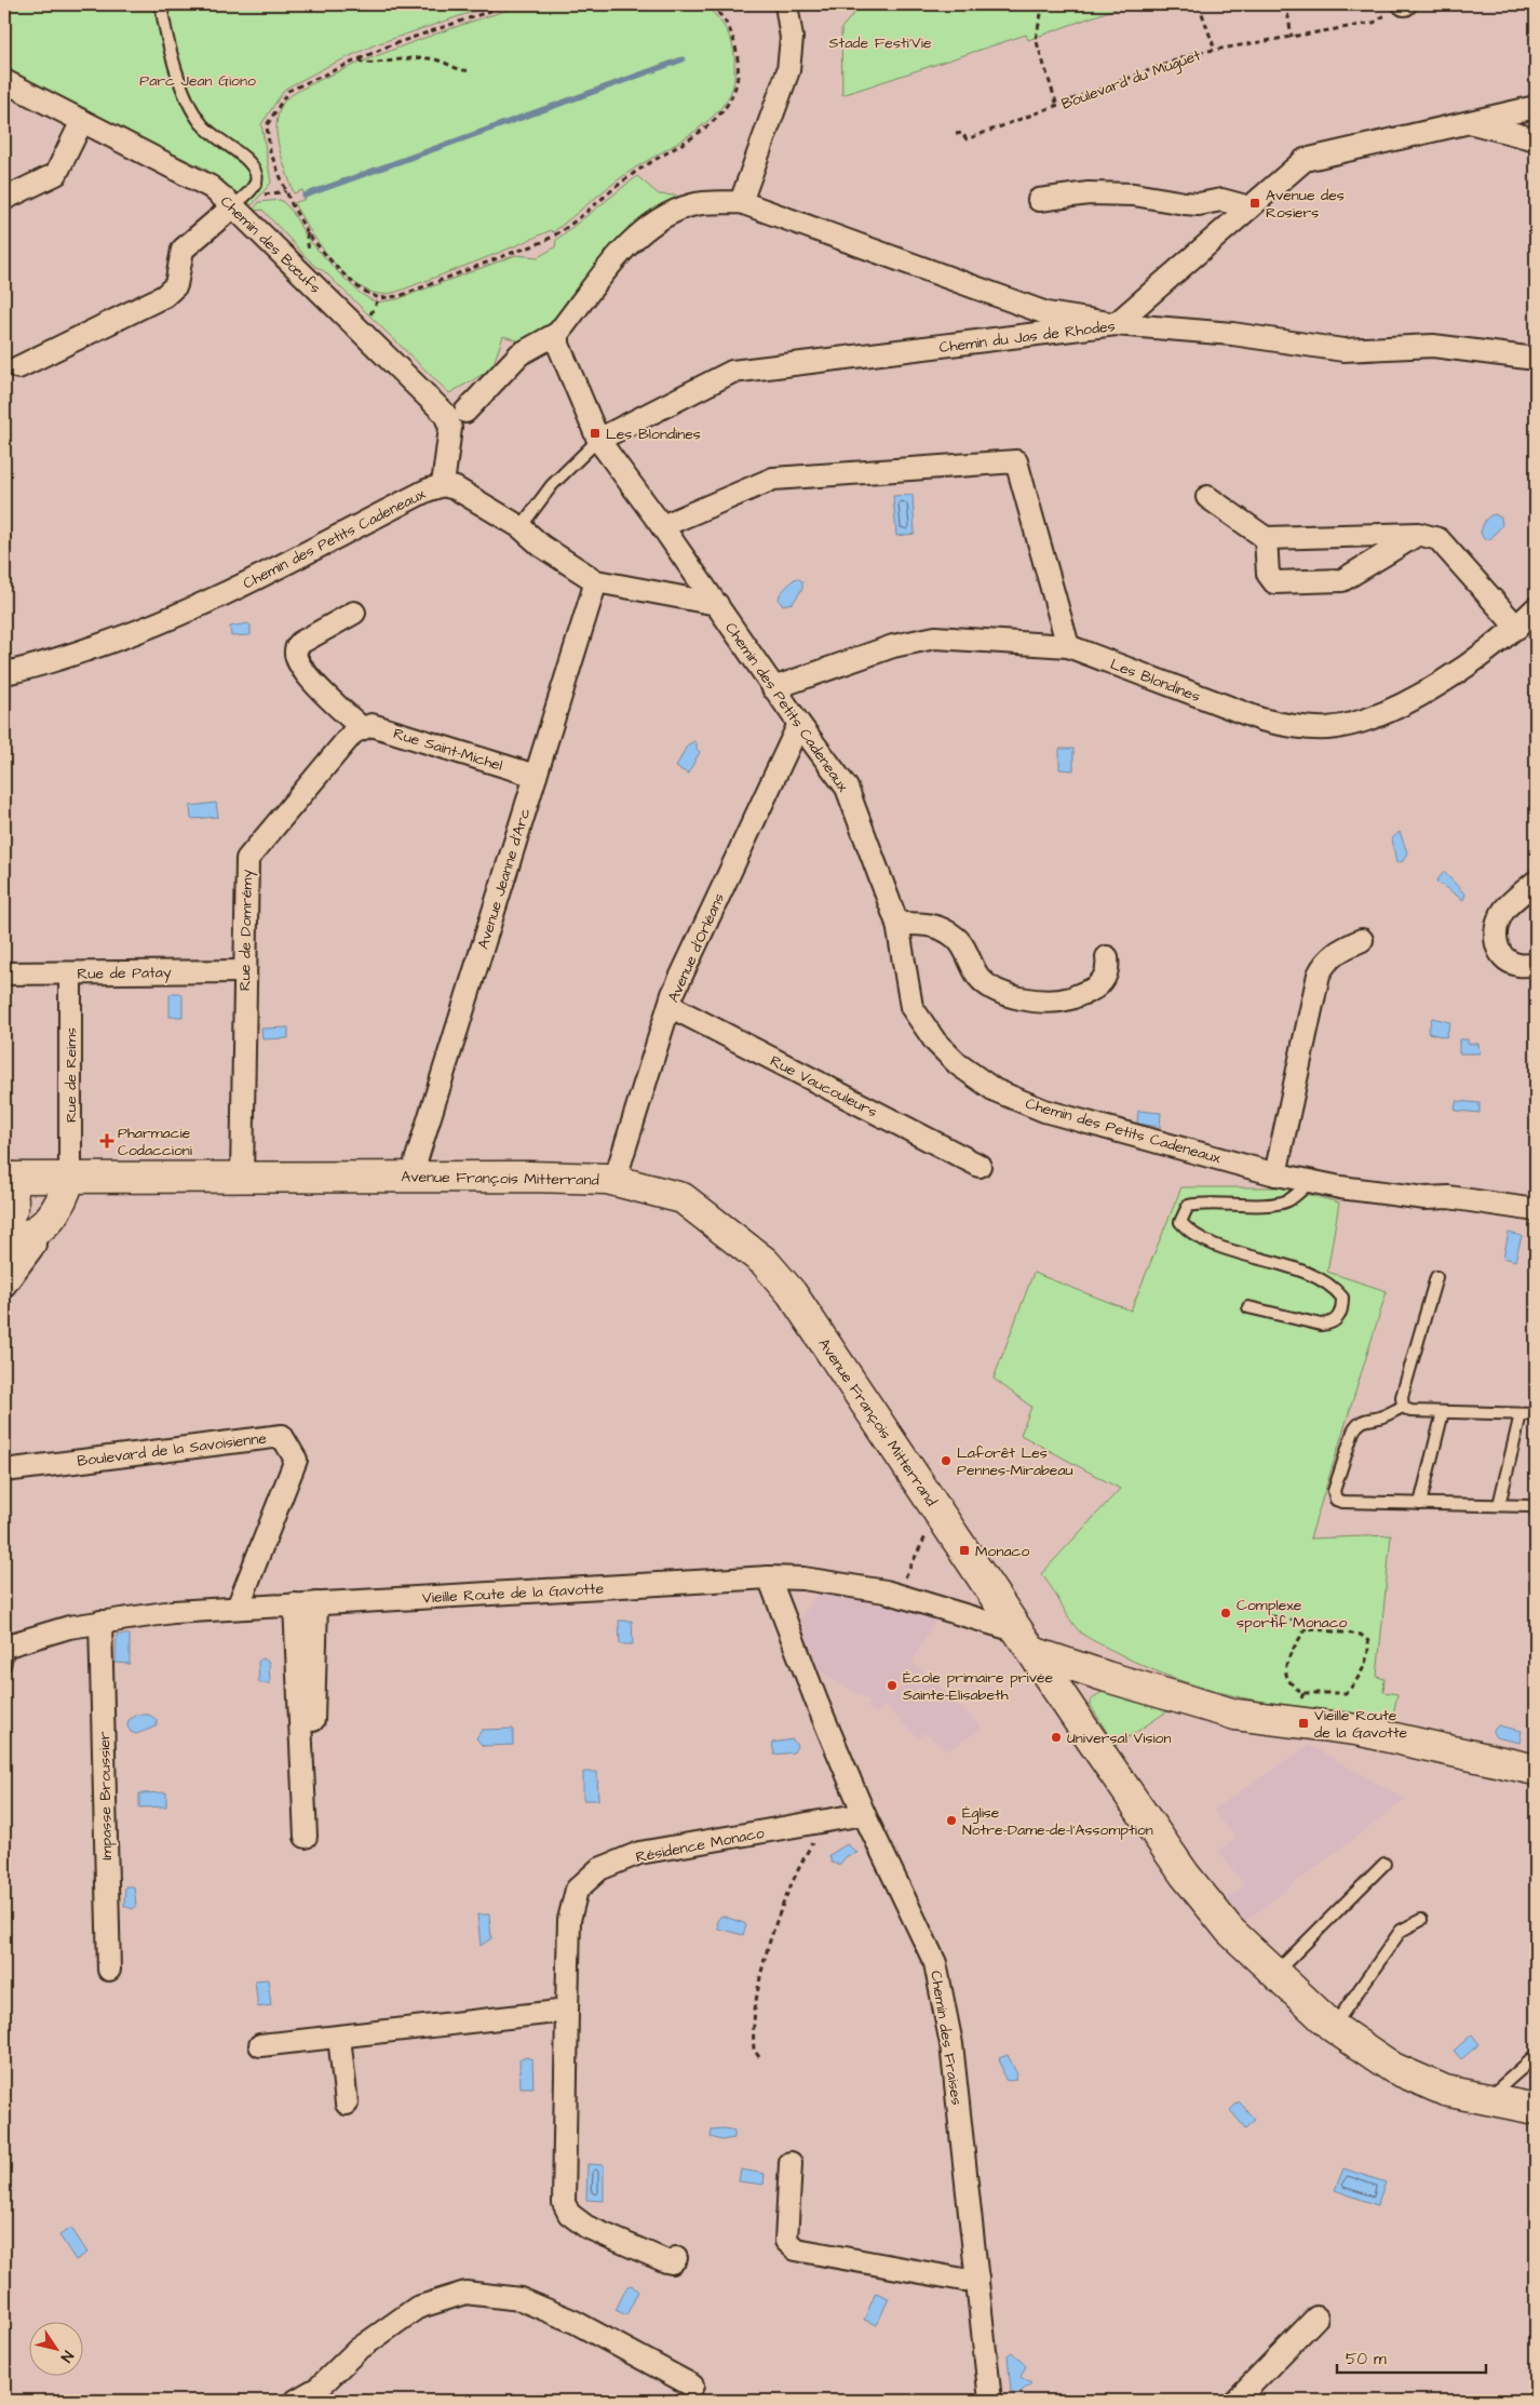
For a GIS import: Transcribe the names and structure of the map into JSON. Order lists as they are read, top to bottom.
{
  "streets": {
    "main road": ["Avenue François Mitterrand"],
    "street": [
      "Chemin des Bœufs",
      "Chemin du Jas de Rhodes",
      "Chemin des Petits Cadeneaux",
      "Les Blondines",
      "Rue Saint-Michel",
      "Avenue Jeanne d'Arc",
      "Rue de Domrémy",
      "Avenue d'Orléans",
      "Rue de Patay",
      "Rue de Reims",
      "Rue Vaucouleurs",
      "Boulevard de la Savoisienne",
      "Vieille Route de la Gavotte",
      "Impasse Broussier",
      "Résidence Monaco",
      "Chemin des Fraises"
    ],
    "path": ["Boulevard du Muguet"]
  },
  "crossings": [
    ["Chemin des Bœufs", "Chemin des Petits Cadeneaux"],
    ["Chemin des Petits Cadeneaux", "Les Blondines"],
    ["Chemin des Petits Cadeneaux", "Avenue Jeanne d'Arc"],
    ["Chemin des Petits Cadeneaux", "Avenue d'Orléans"],
    ["Rue Saint-Michel", "Avenue Jeanne d'Arc"],
    ["Rue Saint-Michel", "Rue de Domrémy"],
    ["Avenue Jeanne d'Arc", "Avenue François Mitterrand"],
    ["Rue de Domrémy", "Rue de Patay"],
    ["Rue de Domrémy", "Avenue François Mitterrand"],
    ["Avenue d'Orléans", "Rue Vaucouleurs"],
    ["Avenue d'Orléans", "Avenue François Mitterrand"],
    ["Rue de Patay", "Rue de Reims"],
    ["Rue de Reims", "Avenue François Mitterrand"],
    ["Avenue François Mitterrand", "Vieille Route de la Gavotte"],
    ["Boulevard de la Savoisienne", "Vieille Route de la Gavotte"],
    ["Vieille Route de la Gavotte", "Impasse Broussier"],
    ["Vieille Route de la Gavotte", "Chemin des Fraises"],
    ["Résidence Monaco", "Chemin des Fraises"]
  ],
  "parks": ["Stade Festi'Vie", "Parc Jean Giono"],
  "places": {
    "transit": [
      "Avenue des Rosiers",
      "Les Blondines",
      "Monaco",
      "Vieille Route de la Gavotte"
    ],
    "health": ["Pharmacie Codaccioni"],
    "other": [
      "Laforêt Les Pennes-Mirabeau",
      "Complexe sportif Monaco",
      "École primaire privée Sainte-Elisabeth",
      "Universal Vision",
      "Église Notre-Dame-de-l'Assomption"
    ]
  },
  "scale_bar": "50 m",
  "north": "bottom right"
}
